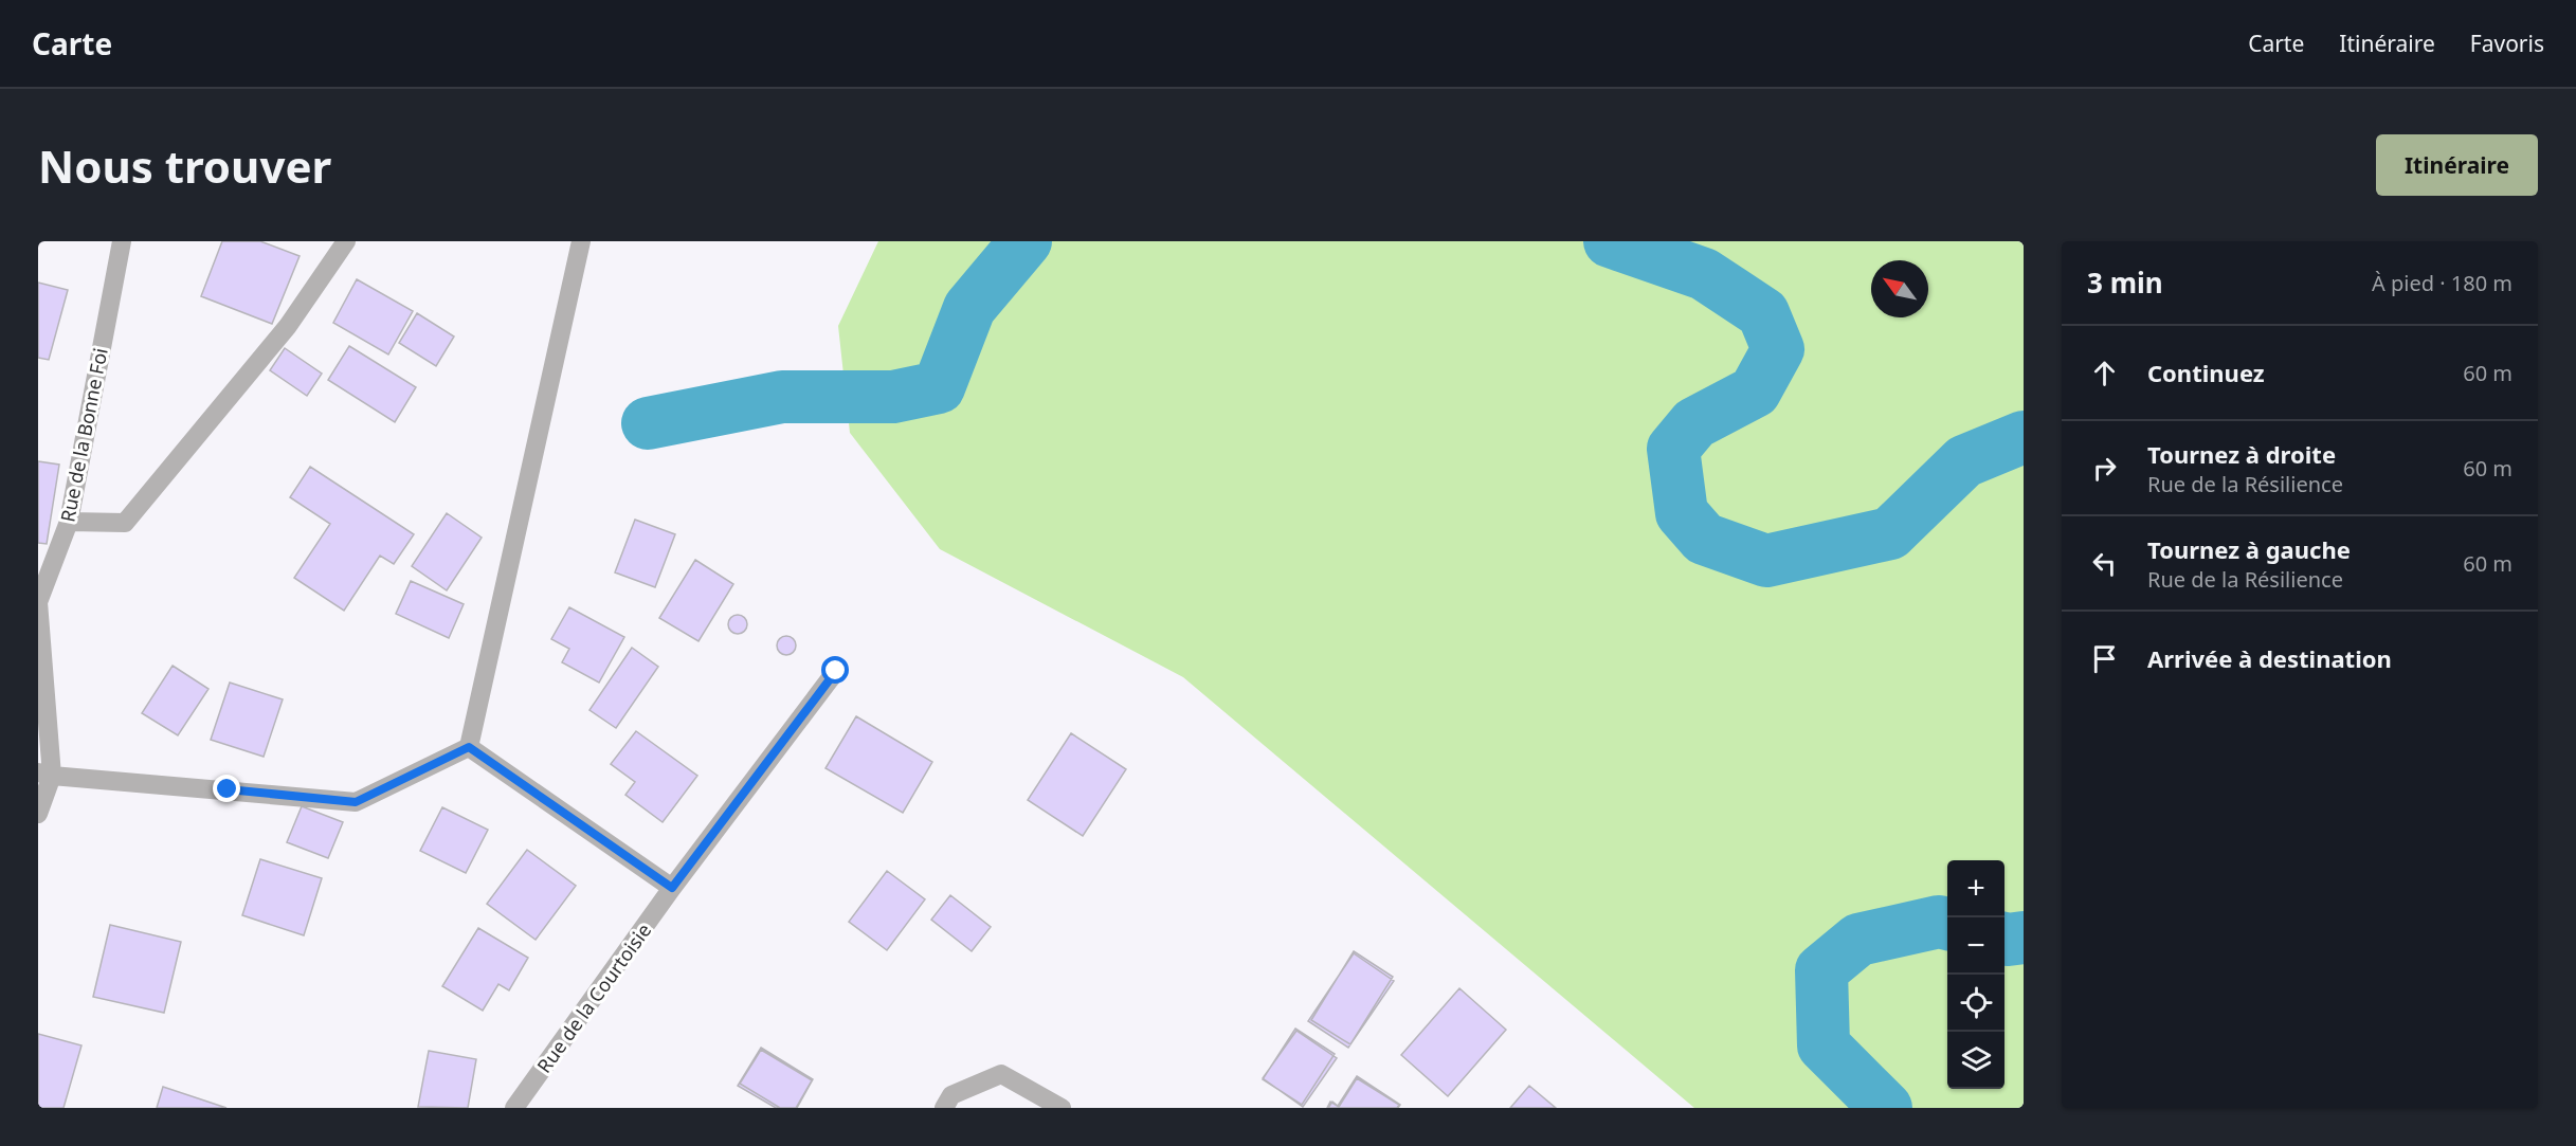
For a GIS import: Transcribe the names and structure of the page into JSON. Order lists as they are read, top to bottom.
{
  "streets": {
    "street": ["Rue de la Bonne Foi", "Rue de la Courtoisie"]
  },
  "north": "top left",
  "page": {
    "header": "Carte",
    "nav": ["Carte", "Itinéraire", "Favoris"],
    "buttons": "Itinéraire",
    "title": "Nous trouver",
    "heading": ["3 min", "À pied · 180 m"],
    "list": [
      ["Continuez", "60 m"],
      ["Tournez à droite", "Rue de la Résilience", "60 m"],
      ["Tournez à gauche", "Rue de la Résilience", "60 m"],
      "Arrivée à destination"
    ],
    "map_buttons": ["+", "−"]
  }
}
